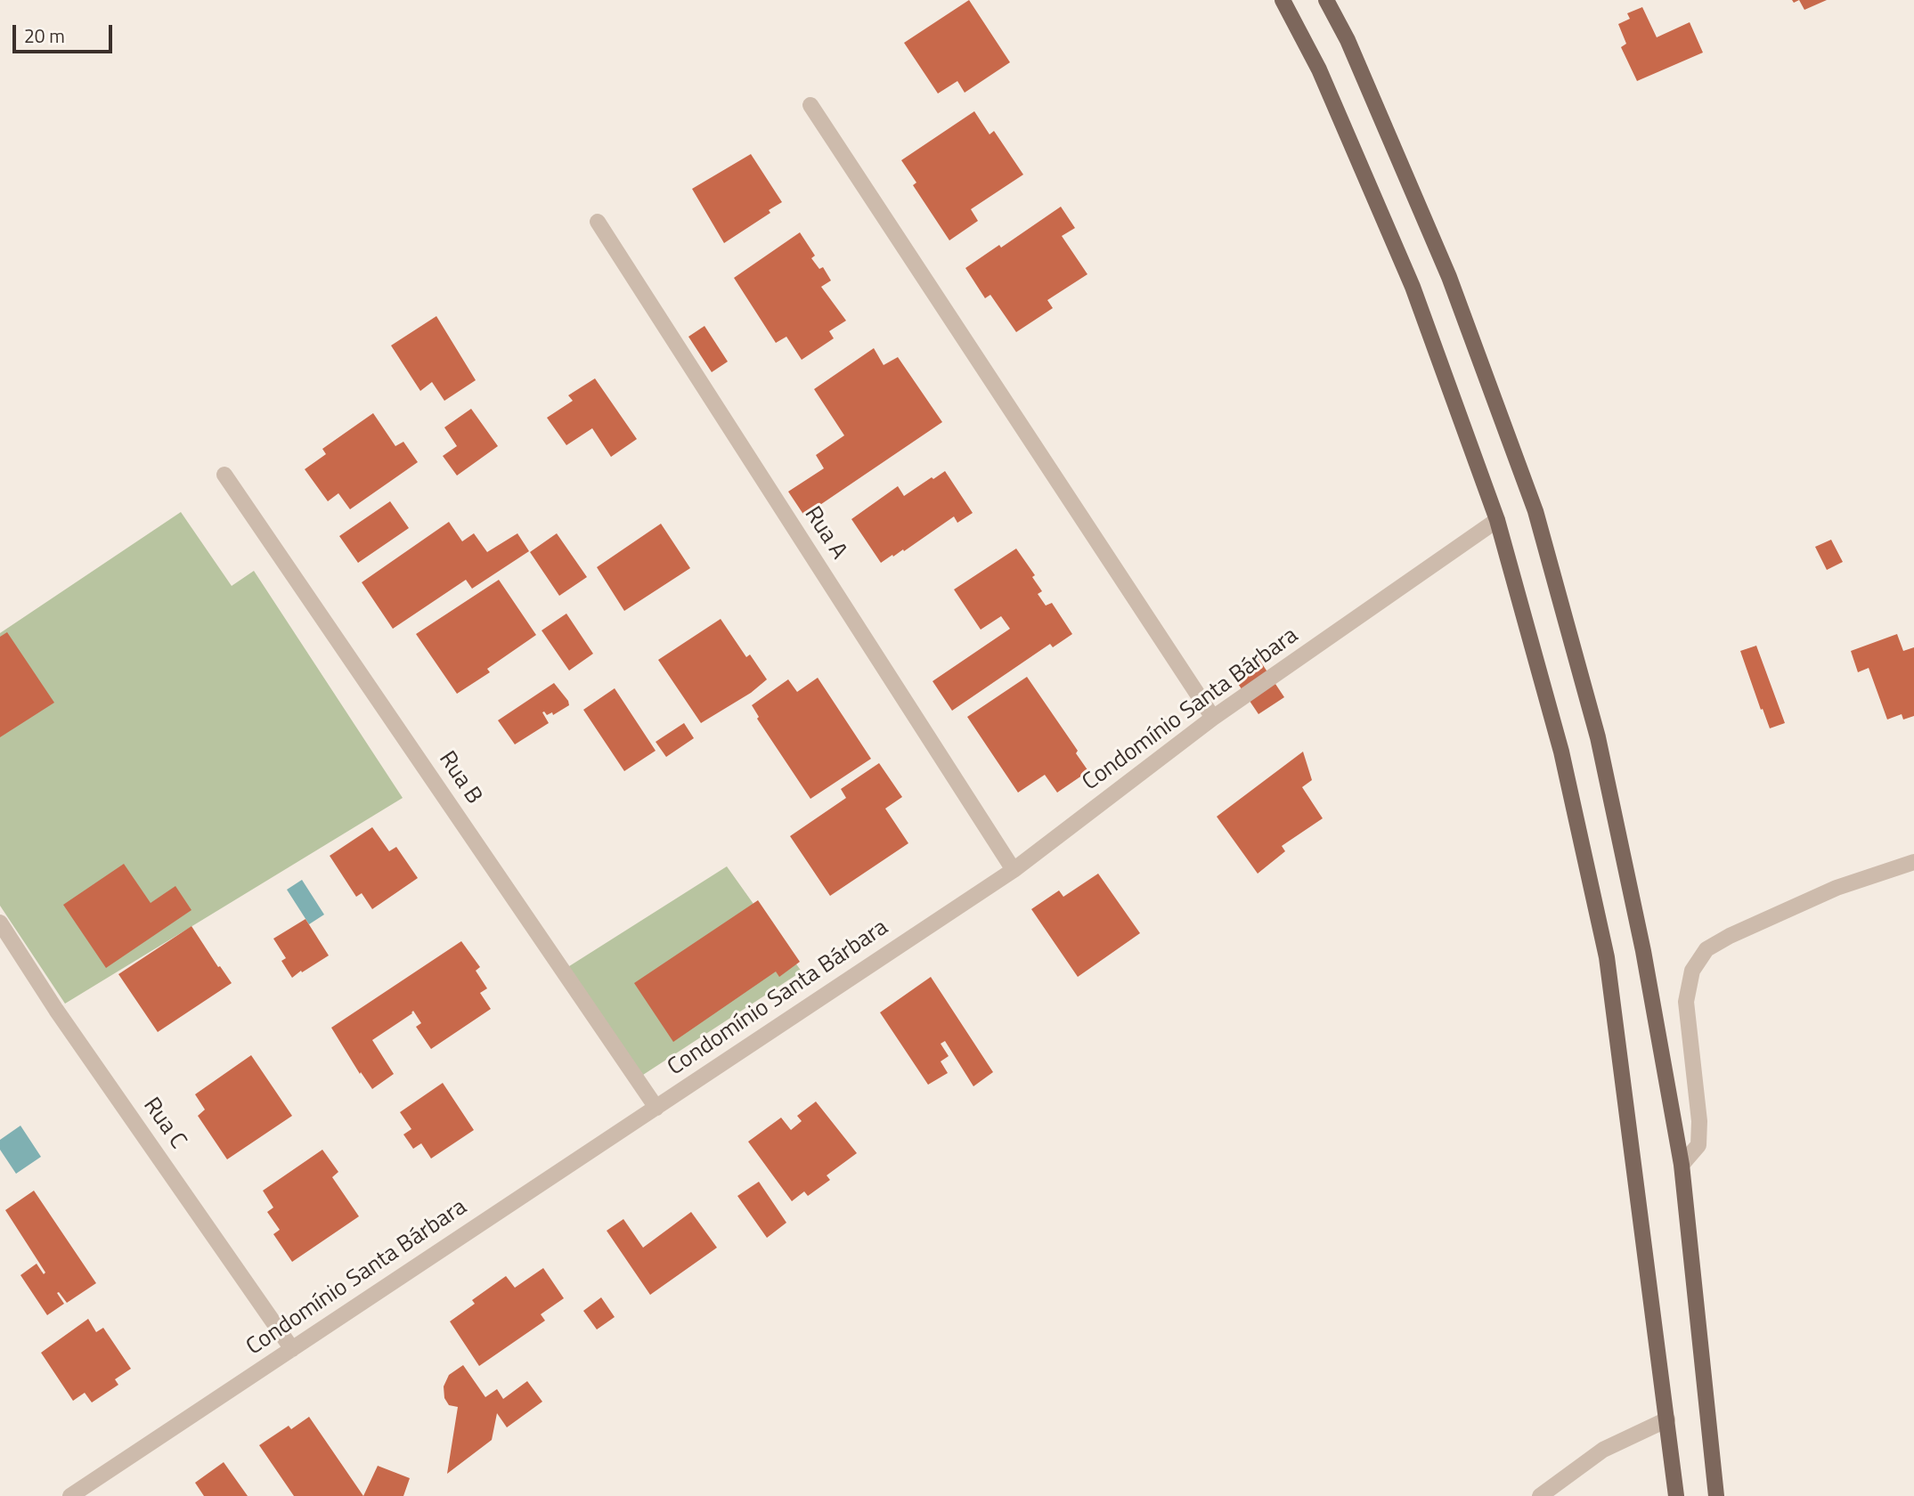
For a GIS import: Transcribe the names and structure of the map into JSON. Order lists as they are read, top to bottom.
{
  "streets": {
    "street": [
      "Rua A",
      "Condomínio Santa Bárbara",
      "Rua B",
      "Rua C"
    ]
  },
  "crossings": [
    ["Rua A", "Condomínio Santa Bárbara"],
    ["Condomínio Santa Bárbara", "Rua B"],
    ["Condomínio Santa Bárbara", "Rua C"]
  ],
  "scale_bar": "20 m"
}
